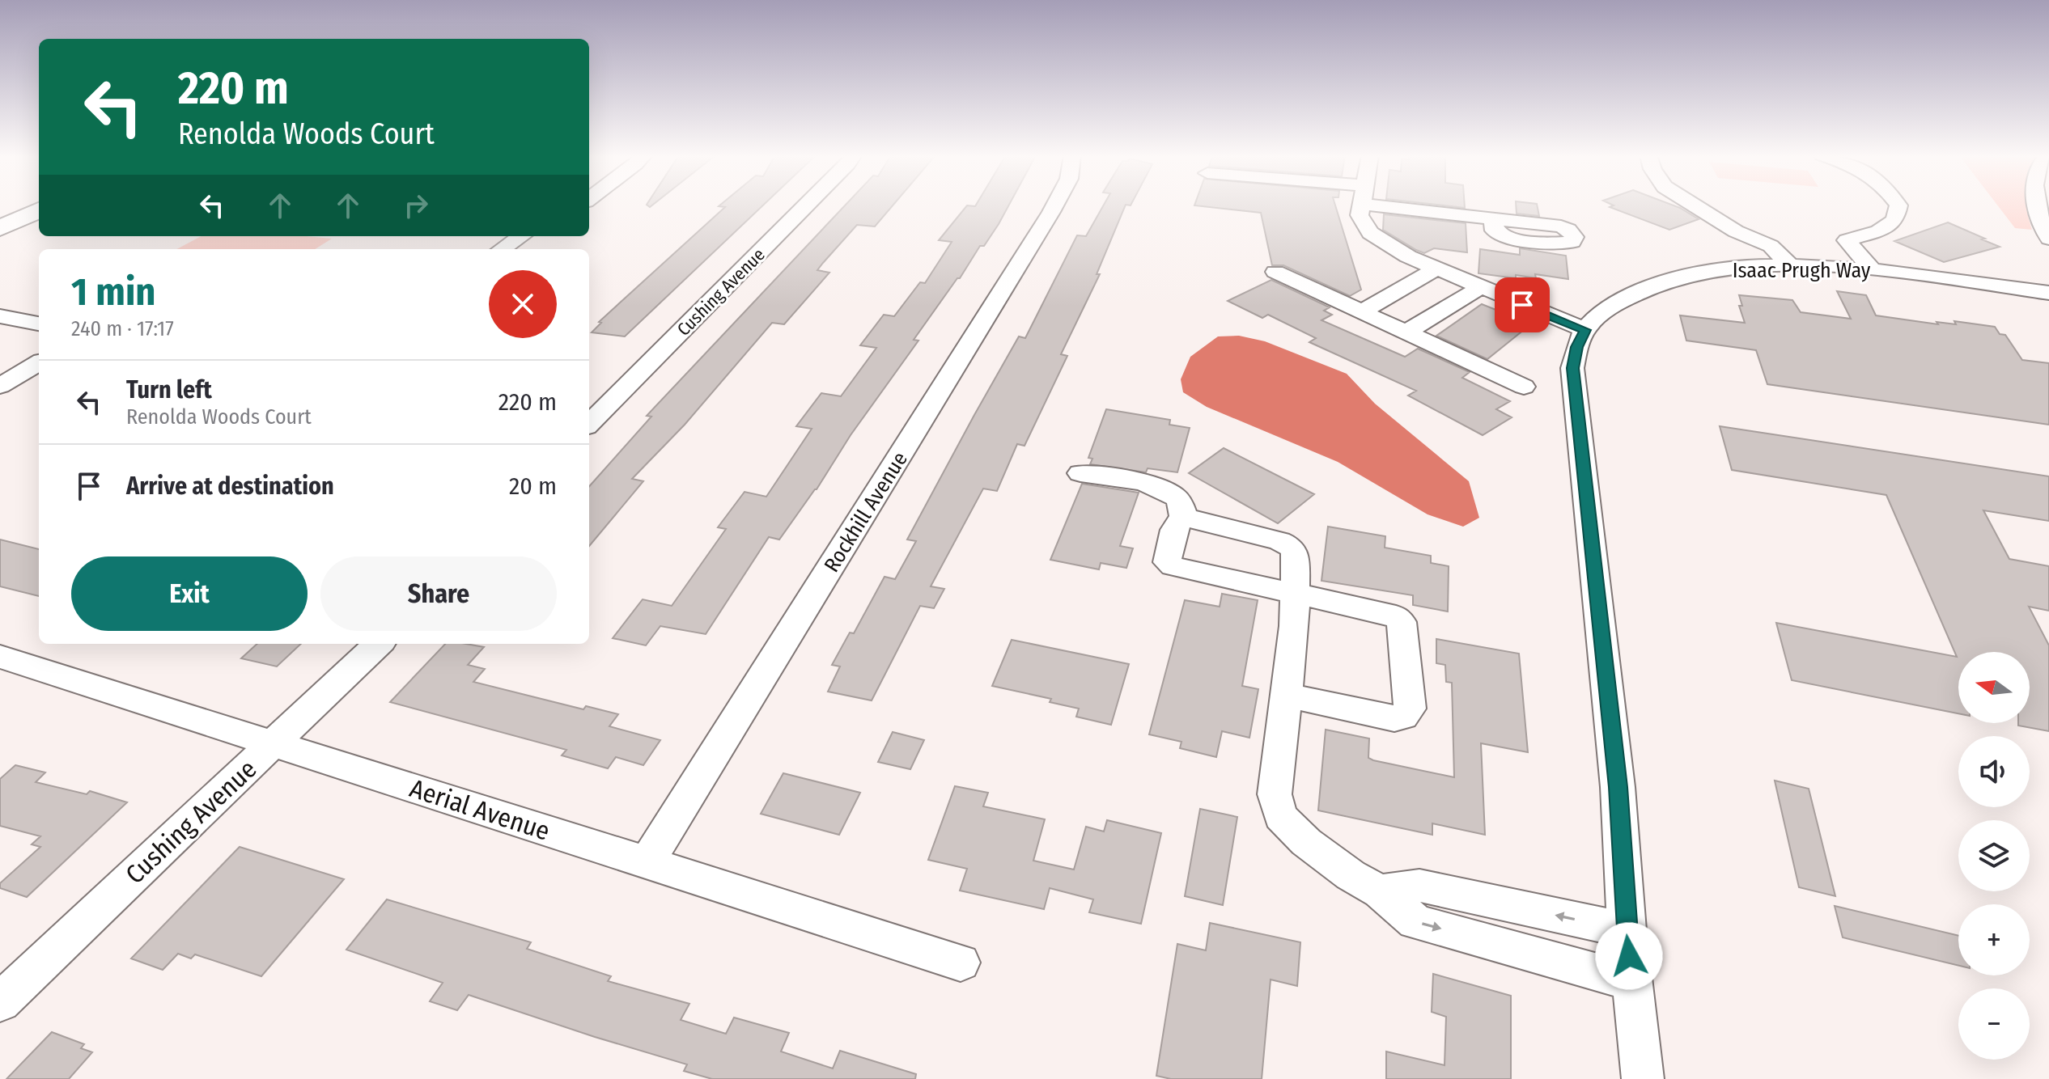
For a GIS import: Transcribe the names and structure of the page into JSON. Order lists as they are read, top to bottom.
{
  "streets": {
    "street": [
      "Isaac Prugh Way",
      "Cushing Avenue",
      "Rockhill Avenue",
      "Aerial Avenue"
    ]
  },
  "crossings": [
    ["Cushing Avenue", "Aerial Avenue"],
    ["Rockhill Avenue", "Aerial Avenue"]
  ],
  "north": "left",
  "page": {
    "turn": ["220 m", "Renolda Woods Court"],
    "heading": ["1 min", "240 m · 17:17"],
    "list": [
      {
        "name": "Turn left",
        "note": "Renolda Woods Court",
        "value": "220 m"
      },
      {
        "name": "Arrive at destination",
        "value": "20 m"
      }
    ],
    "buttons": ["Exit", "Share"],
    "map_buttons": ["+", "−"]
  }
}
